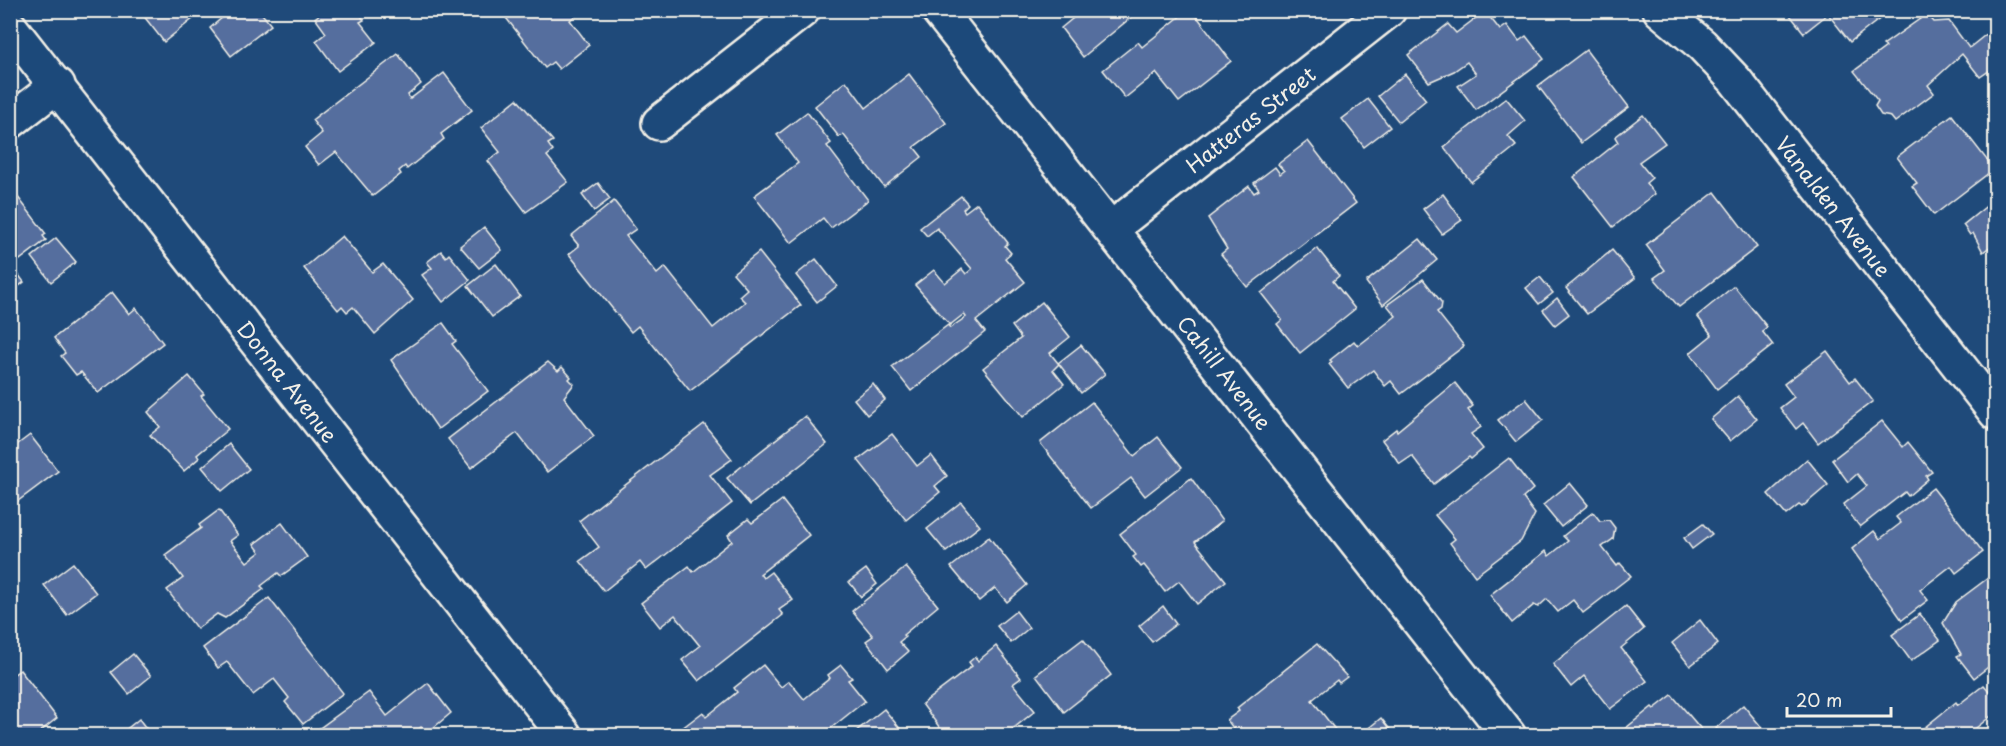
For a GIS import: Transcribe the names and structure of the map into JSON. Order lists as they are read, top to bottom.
{
  "streets": {
    "street": [
      "Hatteras Street",
      "Vanalden Avenue",
      "Cahill Avenue",
      "Donna Avenue"
    ]
  },
  "crossings": [
    ["Hatteras Street", "Cahill Avenue"]
  ],
  "scale_bar": "20 m"
}
